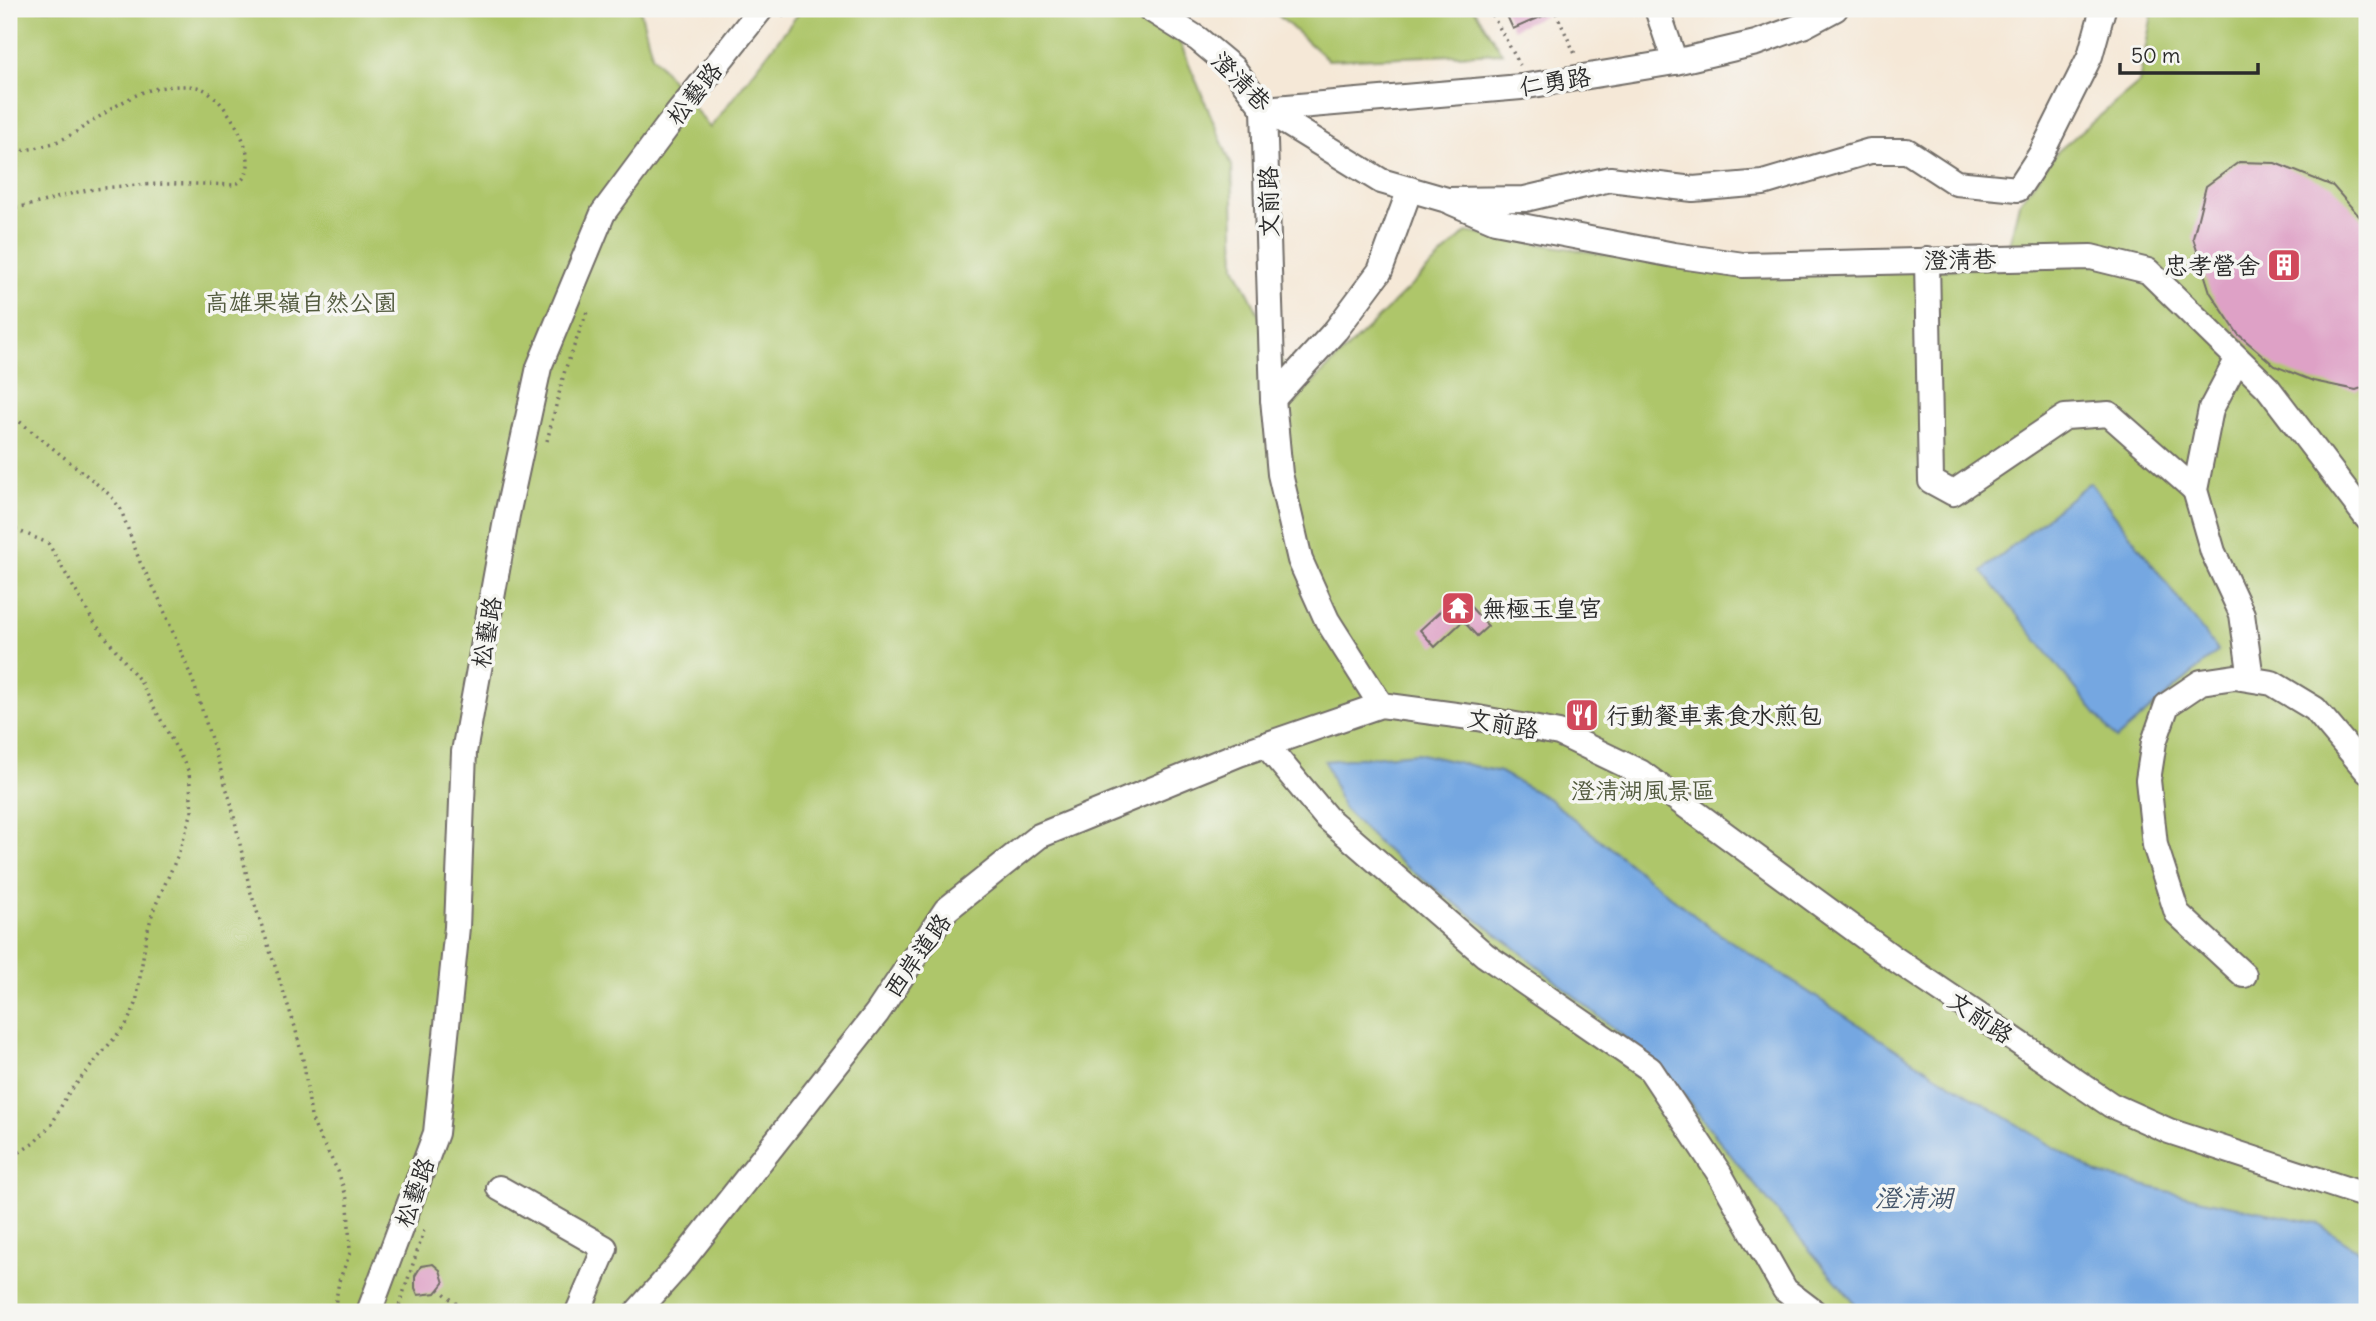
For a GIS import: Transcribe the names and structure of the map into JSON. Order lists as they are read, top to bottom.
{
  "streets": {
    "street": [
      "澄清巷",
      "仁勇路",
      "松藝路",
      "文前路",
      "西岸道路"
    ]
  },
  "crossings": [
    ["澄清巷", "仁勇路"],
    ["澄清巷", "文前路"],
    ["仁勇路", "文前路"],
    ["文前路", "西岸道路"]
  ],
  "water": ["澄清湖"],
  "parks": ["高雄果嶺自然公園", "澄清湖風景區"],
  "places": {
    "building": ["忠孝營舍"],
    "temple": ["無極玉皇宮"],
    "restaurant": ["行動餐車素食水煎包"]
  },
  "scale_bar": "50 m"
}
